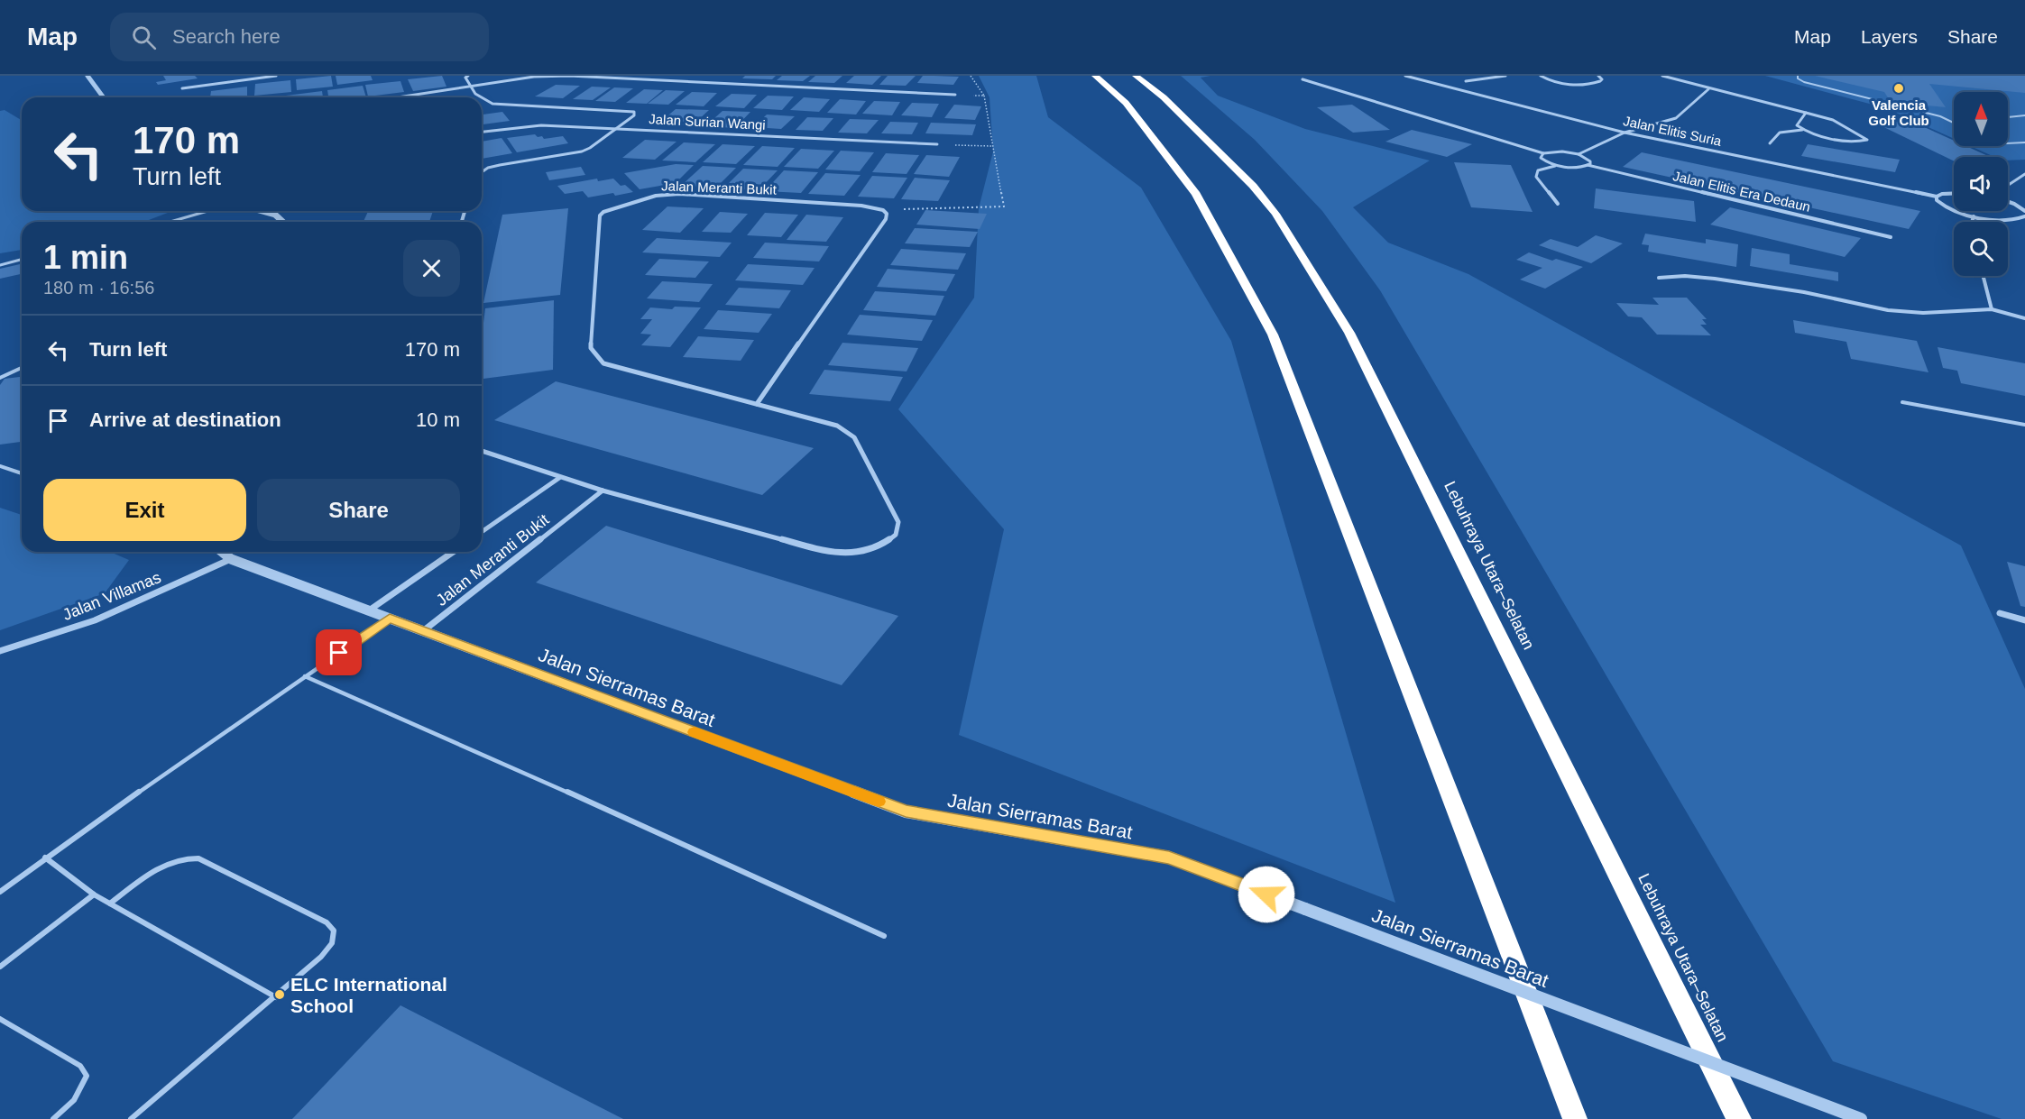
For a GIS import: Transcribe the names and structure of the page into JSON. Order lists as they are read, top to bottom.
{
  "streets": {
    "highway": ["Lebuhraya Utara–Selatan"],
    "street": [
      "Jalan Surian Wangi",
      "Jalan Elitis Suria",
      "Jalan Meranti Bukit",
      "Jalan Elitis Era Dedaun",
      "Jalan Villamas",
      "Jalan Sierramas Barat"
    ]
  },
  "crossings": [
    ["Jalan Meranti Bukit", "Jalan Sierramas Barat"],
    ["Jalan Villamas", "Jalan Sierramas Barat"]
  ],
  "places": ["Valencia Golf Club", "ELC International School"],
  "north": "top",
  "page": {
    "header": "Map",
    "search": "Search here",
    "nav": ["Map", "Layers", "Share"],
    "turn": ["170 m", "Turn left"],
    "heading": ["1 min", "180 m · 16:56"],
    "list": [
      {
        "name": "Turn left",
        "value": "170 m"
      },
      {
        "name": "Arrive at destination",
        "value": "10 m"
      }
    ],
    "buttons": ["Exit", "Share"]
  }
}
